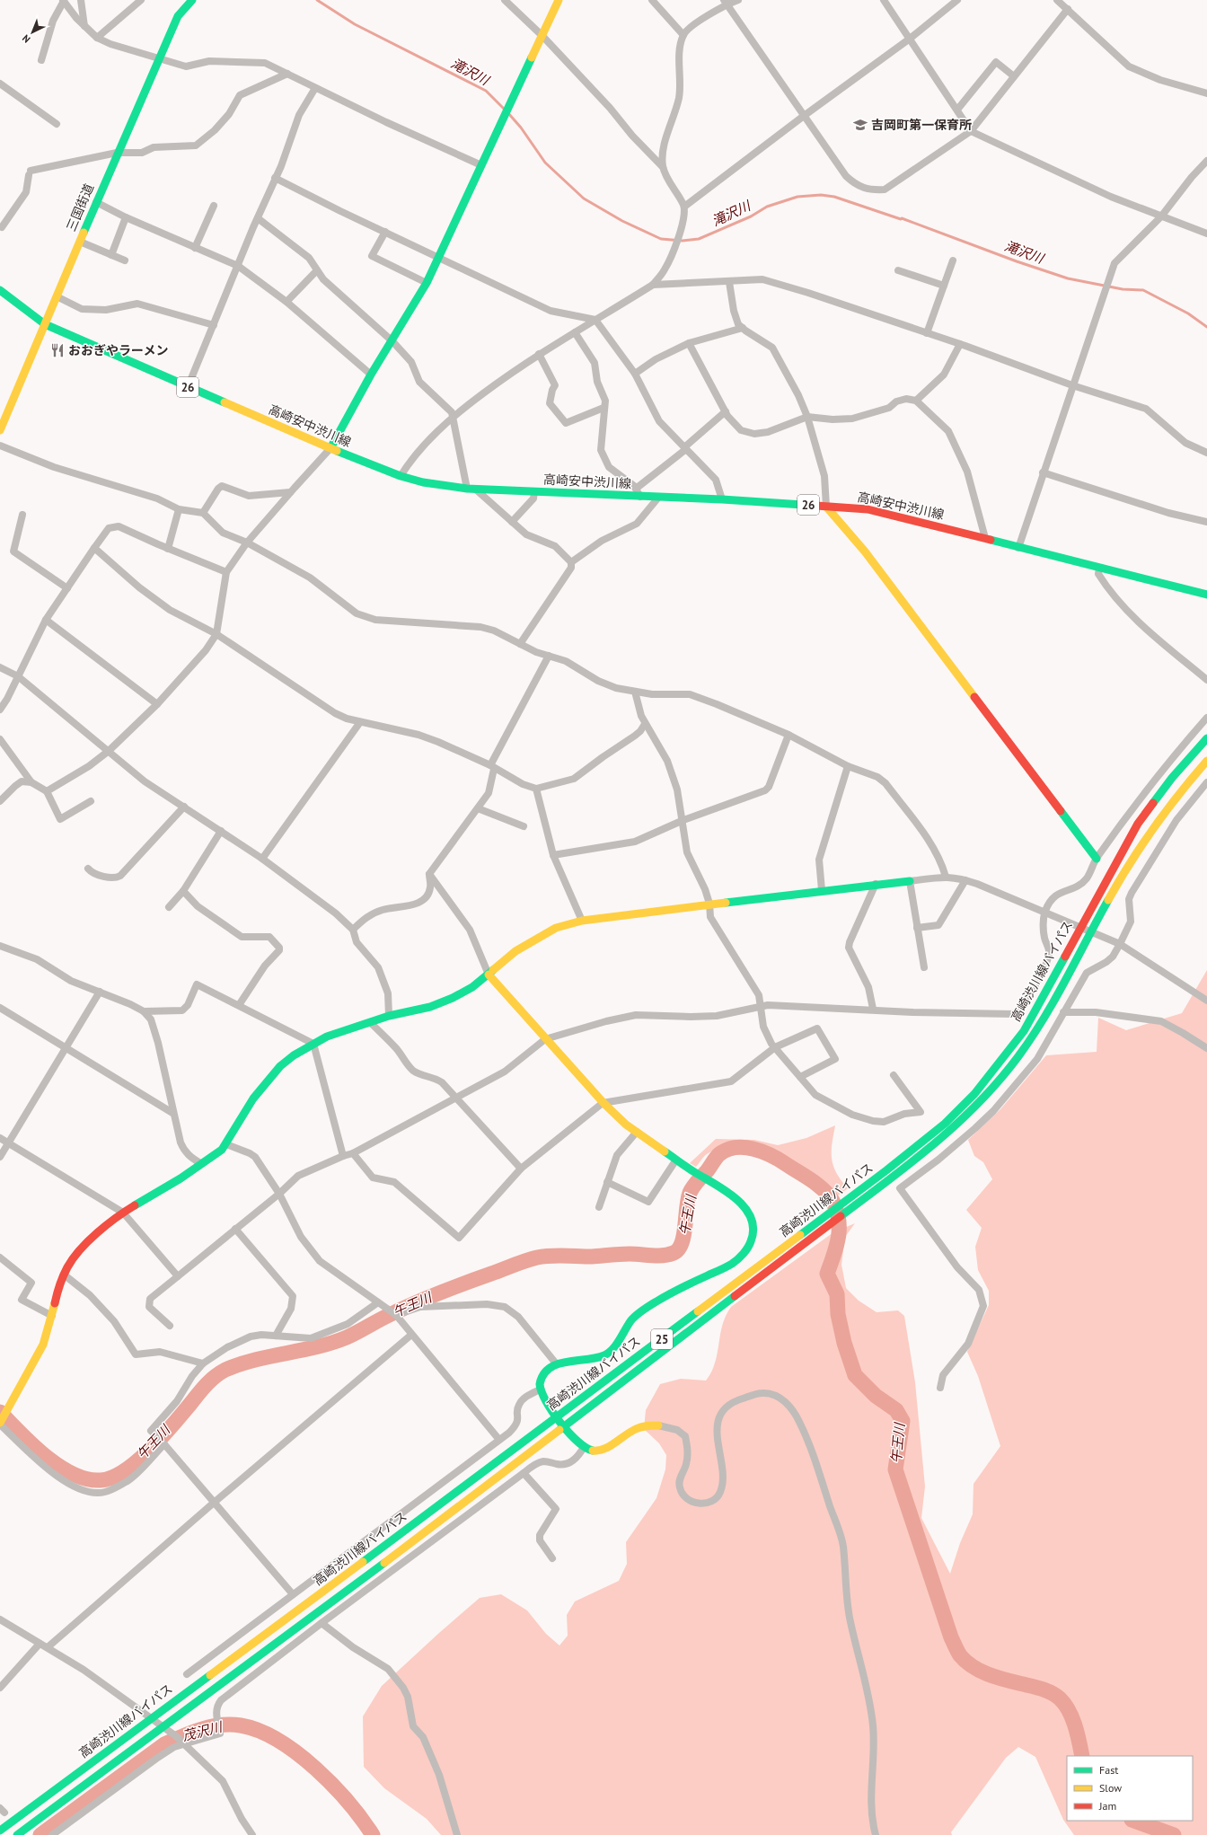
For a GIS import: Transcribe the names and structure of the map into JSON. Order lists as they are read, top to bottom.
{
  "streets": {
    "main road": [
      "三国街道",
      "26",
      "高崎安中渋川線",
      "高崎渋川線バイパス",
      "25"
    ]
  },
  "crossings": [
    ["三国街道", "高崎安中渋川線"]
  ],
  "water": ["滝沢川", "午王川", "茂沢川"],
  "places": {
    "school or university": ["吉岡町第一保育所"],
    "restaurant": ["おおぎやラーメン"]
  },
  "legend": ["Fast", "Slow", "Jam"],
  "north": "bottom left"
}
